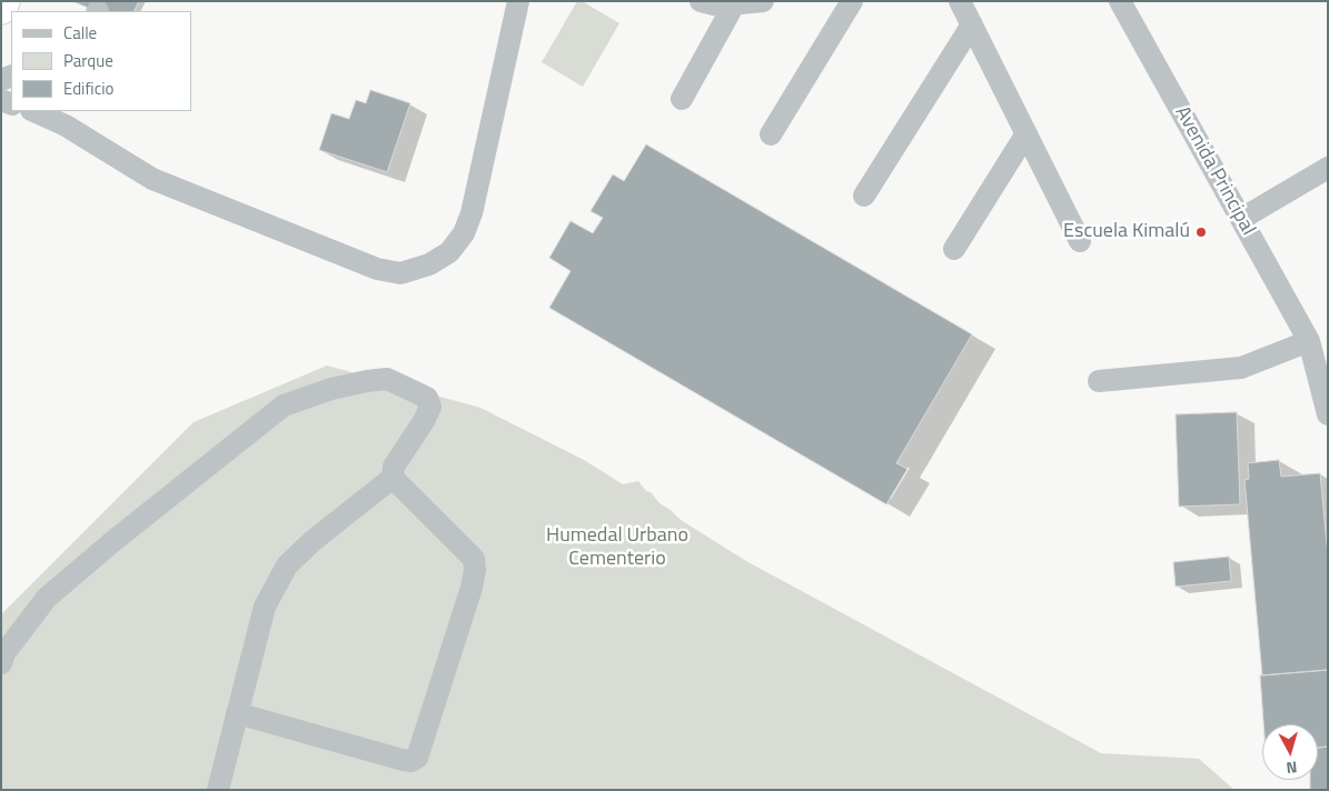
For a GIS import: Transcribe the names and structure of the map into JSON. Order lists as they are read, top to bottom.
{
  "streets": {
    "street": ["Avenida Principal"]
  },
  "parks": ["Humedal Urbano Cementerio"],
  "places": ["Escuela Kimalú"],
  "legend": ["Calle", "Parque", "Edificio"],
  "north": "bottom"
}
